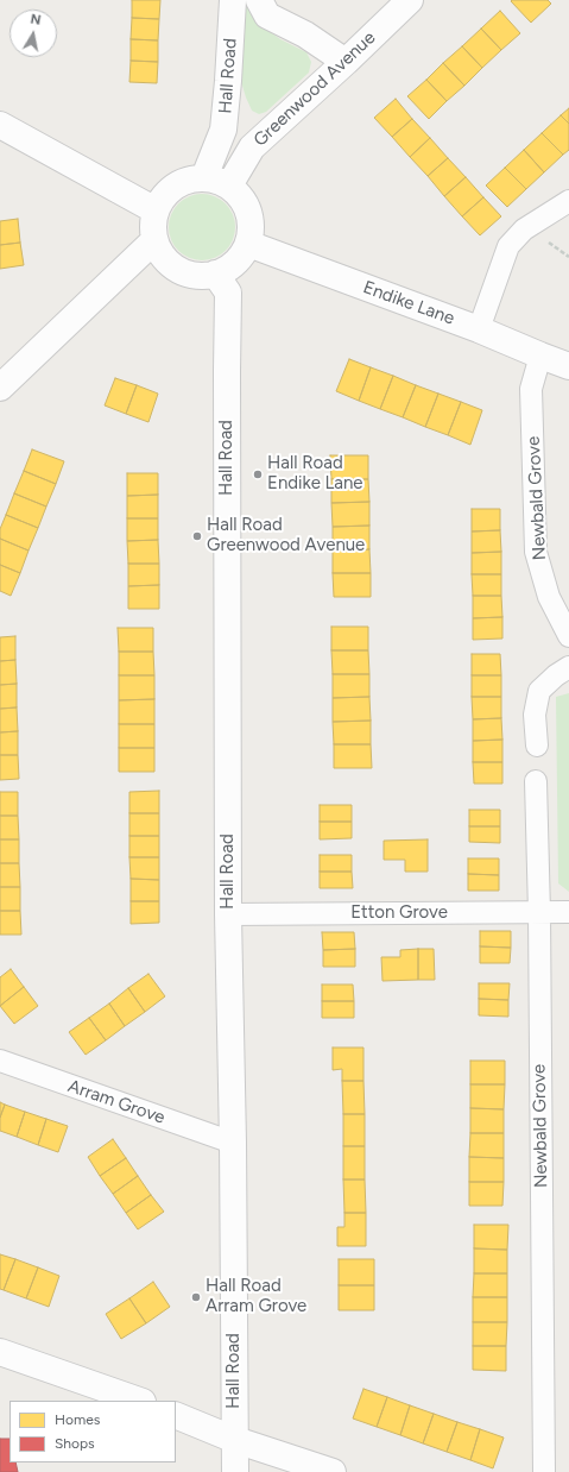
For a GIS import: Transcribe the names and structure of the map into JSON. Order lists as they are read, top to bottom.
{
  "streets": {
    "street": [
      "Hall Road",
      "Greenwood Avenue",
      "Endike Lane",
      "Newbald Grove",
      "Etton Grove",
      "Arram Grove"
    ]
  },
  "crossings": [
    ["Hall Road", "Greenwood Avenue"],
    ["Hall Road", "Endike Lane"],
    ["Hall Road", "Etton Grove"],
    ["Hall Road", "Arram Grove"],
    ["Greenwood Avenue", "Endike Lane"],
    ["Endike Lane", "Newbald Grove"],
    ["Newbald Grove", "Etton Grove"]
  ],
  "places": ["Hall Road Endike Lane", "Hall Road Greenwood Avenue", "Hall Road Arram Grove"],
  "legend": ["Homes", "Shops"],
  "north": "top"
}
